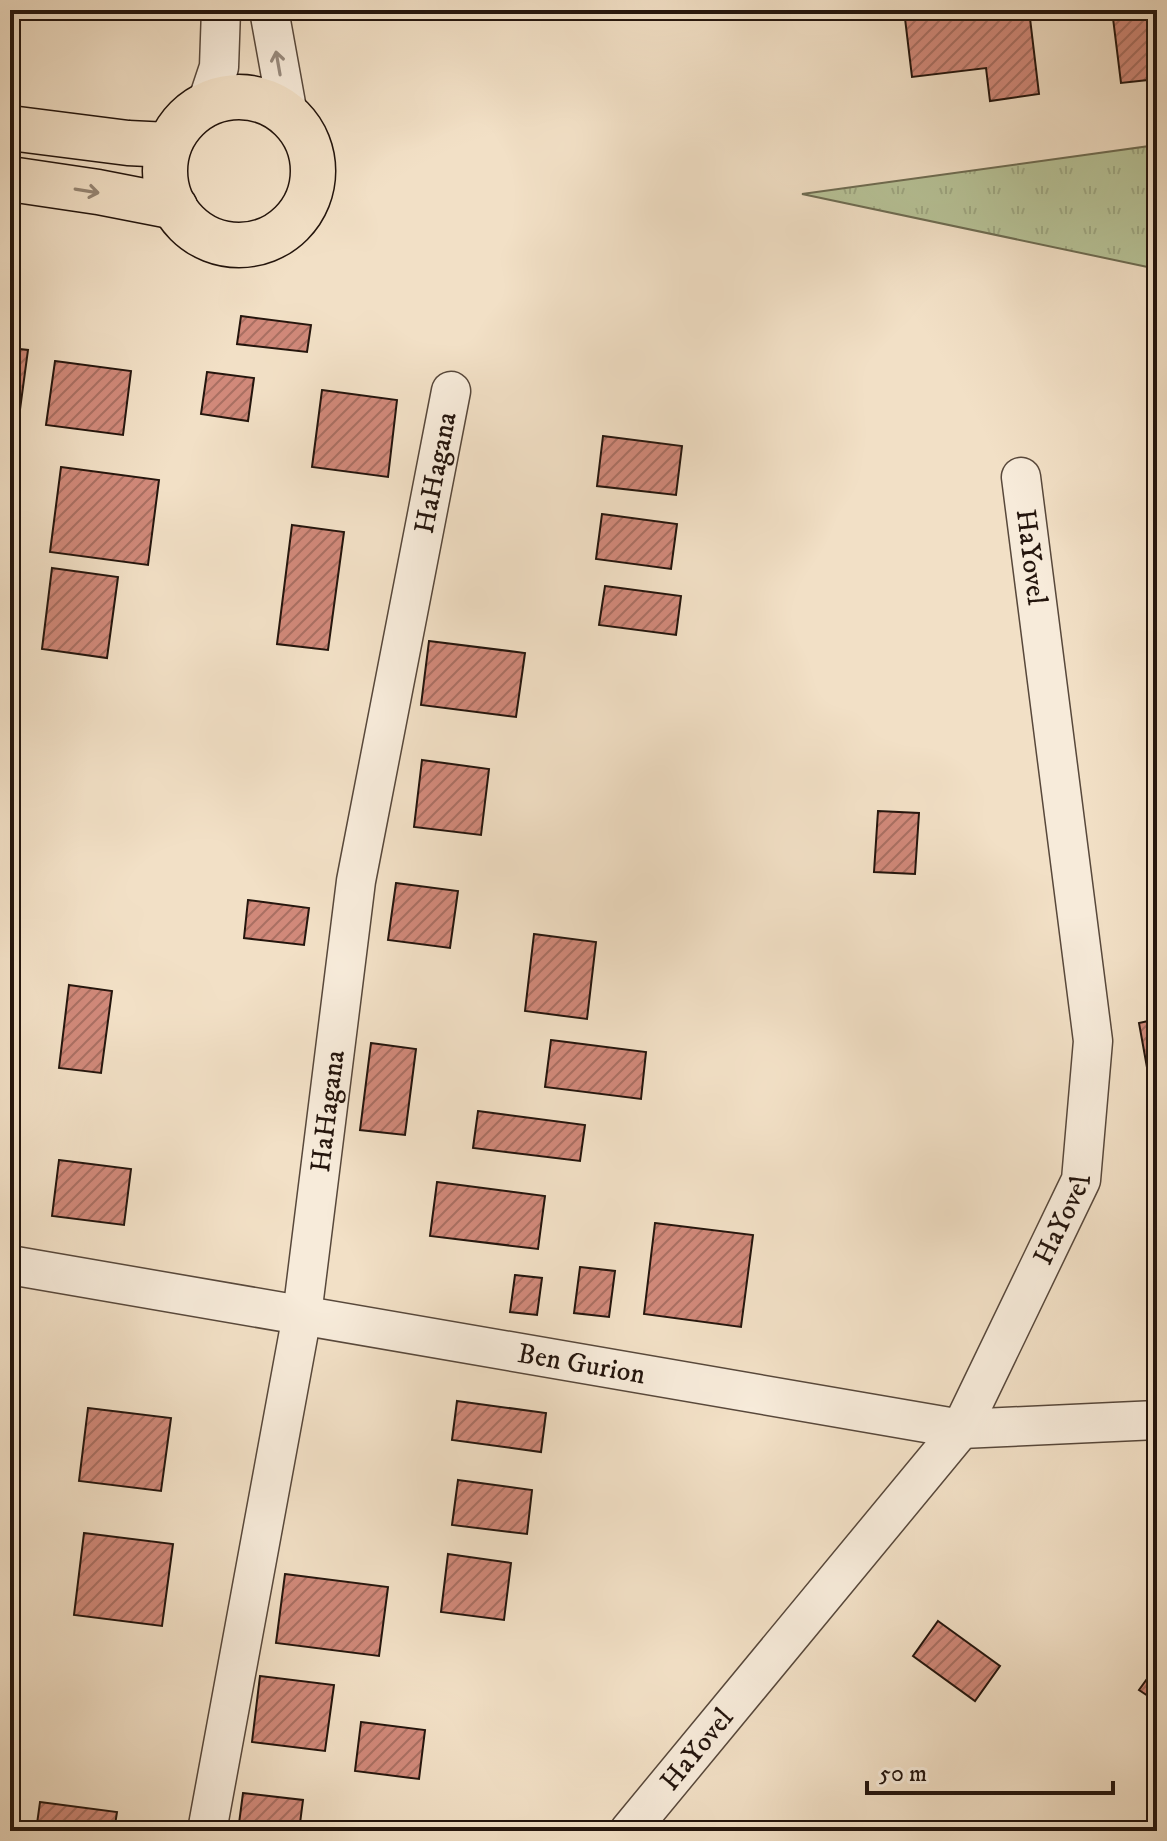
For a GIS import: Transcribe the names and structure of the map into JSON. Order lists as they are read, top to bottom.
{
  "streets": {
    "street": ["HaHagana", "HaYovel", "Ben Gurion"]
  },
  "crossings": [
    ["HaHagana", "Ben Gurion"],
    ["HaYovel", "Ben Gurion"]
  ],
  "scale_bar": "50 m"
}
